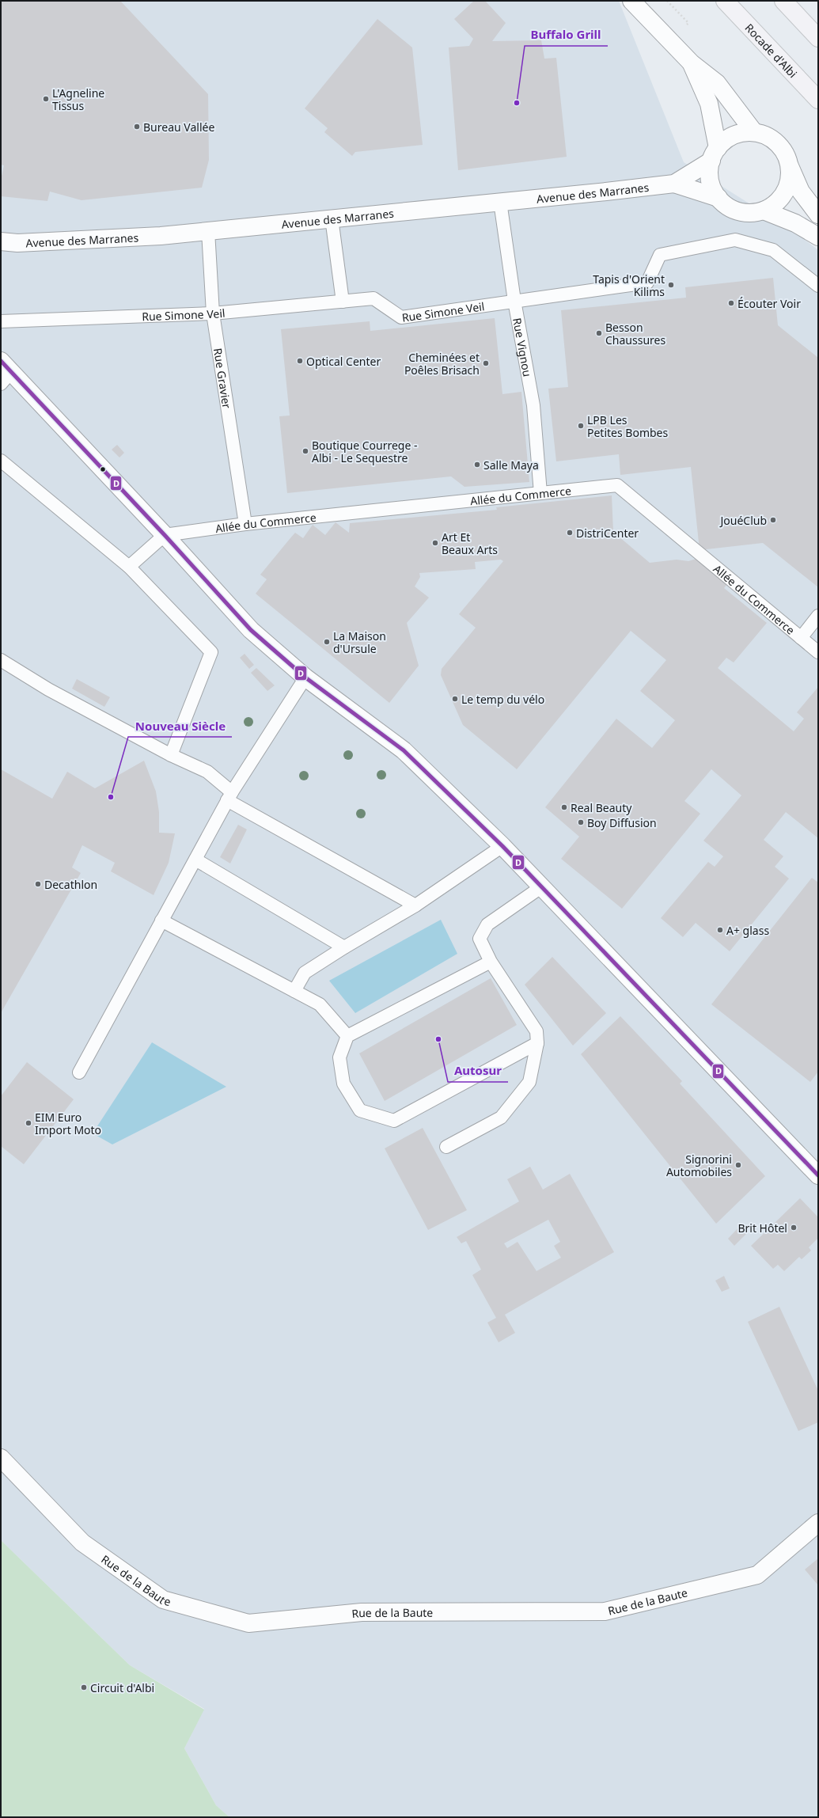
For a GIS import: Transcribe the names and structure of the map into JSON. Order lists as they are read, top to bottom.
{
  "streets": {
    "highway": ["Rocade d'Albi"],
    "street": ["Avenue des Marranes", "Rue de la Baute"],
    "lane": [
      "Rue Simone Veil",
      "Rue Vignou",
      "Rue Gravier",
      "Allée du Commerce"
    ]
  },
  "crossings": [
    ["Avenue des Marranes", "Rue Vignou"],
    ["Avenue des Marranes", "Rue Gravier"],
    ["Rue Simone Veil", "Rue Vignou"],
    ["Rue Simone Veil", "Rue Gravier"],
    ["Rue Vignou", "Allée du Commerce"],
    ["Rue Gravier", "Allée du Commerce"]
  ],
  "places": [
    "L'Agneline Tissus",
    "Buffalo Grill",
    "Bureau Vallée",
    "Tapis d'Orient Kilims",
    "Écouter Voir",
    "Besson Chaussures",
    "Optical Center",
    "Cheminées et Poêles Brisach",
    "LPB Les Petites Bombes",
    "Boutique Courrege - Albi - Le Sequestre",
    "Salle Maya",
    "JouéClub",
    "DistriCenter",
    "Art Et Beaux Arts",
    "La Maison d'Ursule",
    "Le temp du vélo",
    "Nouveau Siècle",
    "Real Beauty",
    "Boy Diffusion",
    "Decathlon",
    "A+ glass",
    "Autosur",
    "EIM Euro Import Moto",
    "Signorini Automobiles",
    "Brit Hôtel",
    "Circuit d'Albi"
  ],
  "lines": ["transit line D"]
}
